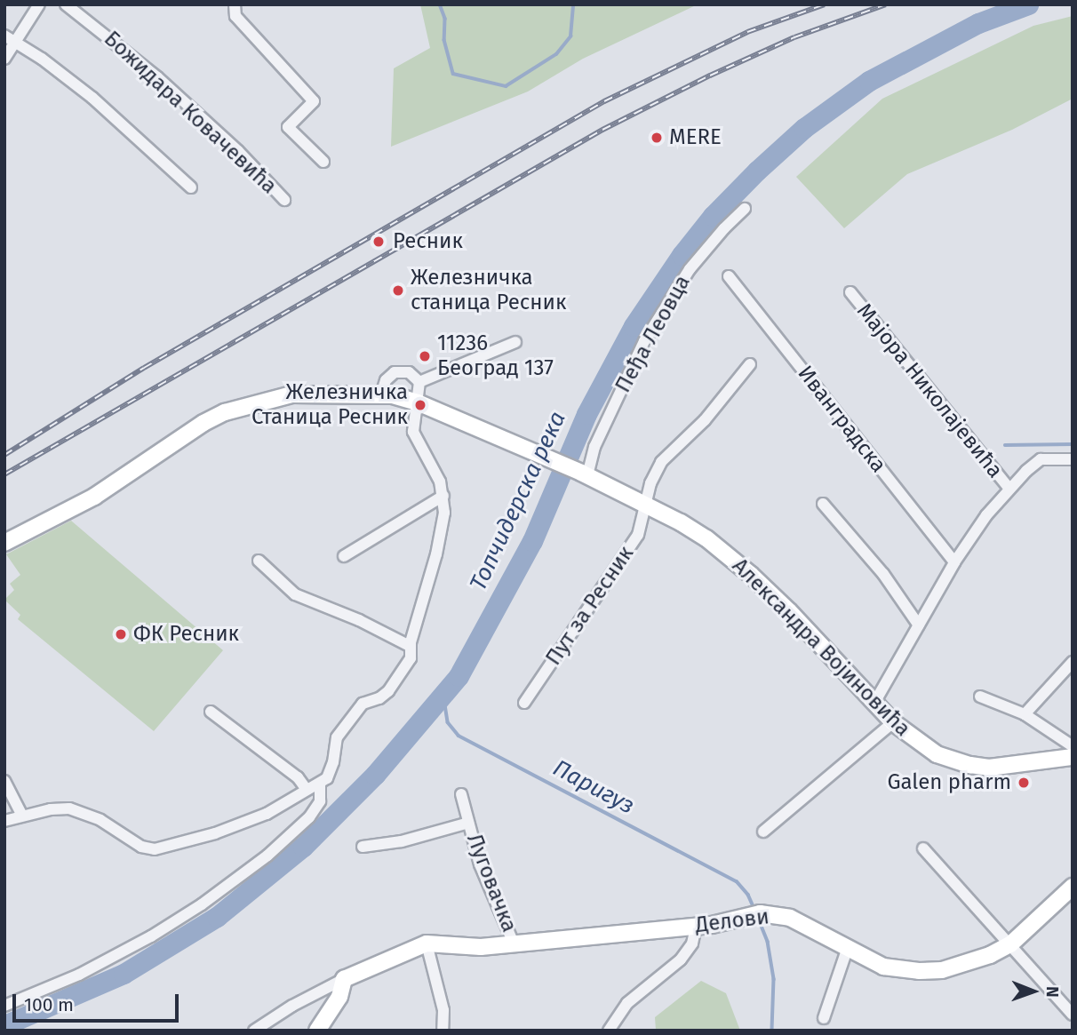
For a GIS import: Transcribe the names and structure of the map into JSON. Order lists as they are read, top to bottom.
{
  "streets": {
    "street": [
      "Божидара Ковачевића",
      "Пеђа Леовца",
      "Мајора Николајевића",
      "Иванградска",
      "Пут за Ресник",
      "Александра Војиновића",
      "Луговачка",
      "Делови"
    ]
  },
  "crossings": [
    ["Пеђа Леовца", "Александра Војиновића"],
    ["Пут за Ресник", "Александра Војиновића"],
    ["Луговачка", "Делови"]
  ],
  "water": ["Топчидерска река", "Паригуз"],
  "places": [
    "MERE",
    "Ресник",
    "Железничка станица Ресник",
    "11236 Београд 137",
    "Железничка Станица Ресник",
    "ФК Ресник",
    "Galen pharm"
  ],
  "scale_bar": "100 m",
  "north": "right"
}
